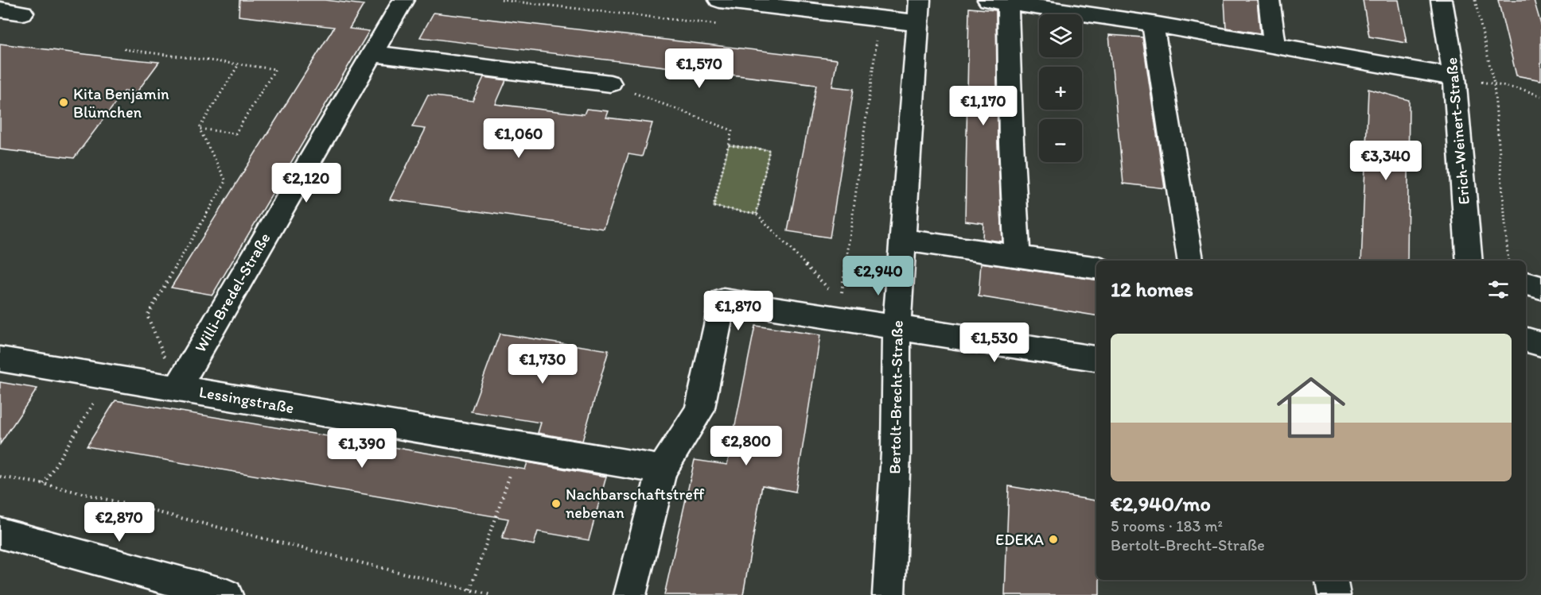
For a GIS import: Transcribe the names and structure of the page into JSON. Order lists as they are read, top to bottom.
{
  "streets": {
    "street": [
      "Erich-Weinert-Straße",
      "Willi-Bredel-Straße",
      "Bertolt-Brecht-Straße",
      "Lessingstraße"
    ]
  },
  "crossings": [
    ["Willi-Bredel-Straße", "Lessingstraße"]
  ],
  "places": ["Kita Benjamin Blümchen", "Nachbarschaftstreff nebenan", "EDEKA"],
  "page": {
    "map_buttons": ["+", "−"],
    "price": [
      "€1,570",
      "€1,170",
      "€1,060",
      "€3,340",
      "€2,120",
      "€2,940",
      "€1,870",
      "€1,530",
      "€1,730",
      "€2,800",
      "€1,390",
      "€2,870"
    ],
    "heading": "12 homes",
    "list": [
      {
        "name": "€2,940/mo",
        "note": "5 rooms · 183 m² · Bertolt-Brecht-Straße"
      }
    ]
  }
}
